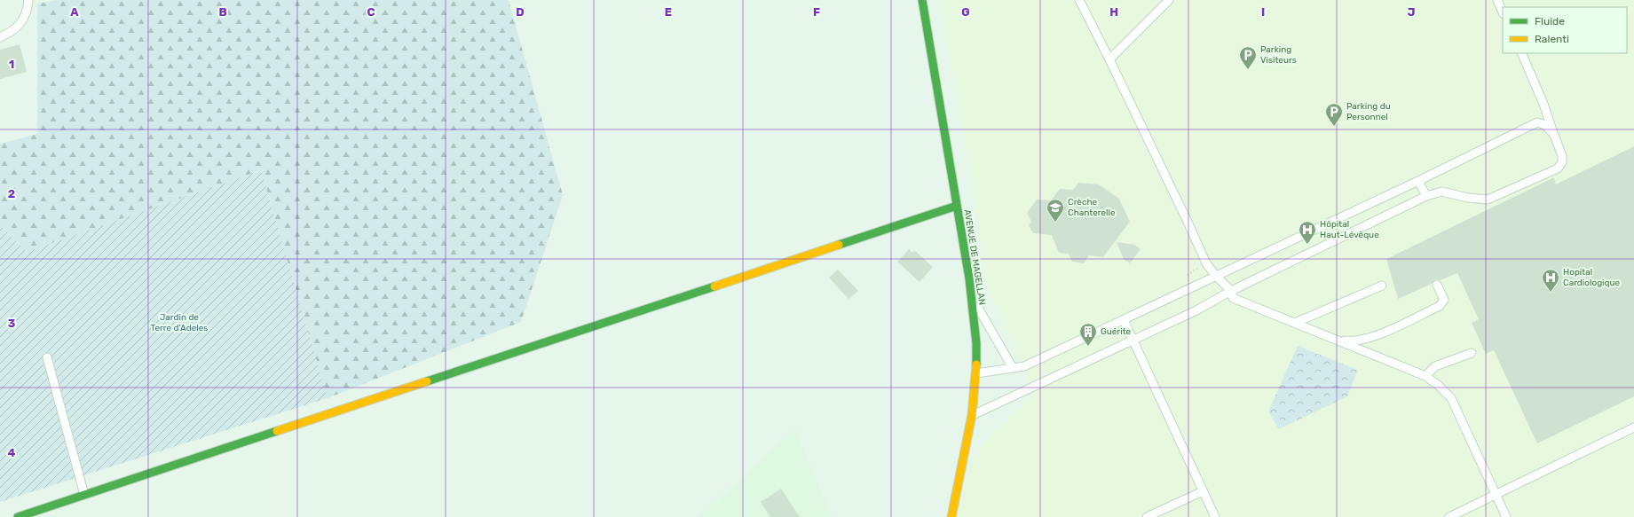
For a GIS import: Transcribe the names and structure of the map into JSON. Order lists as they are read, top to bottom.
{
  "streets": {
    "street": ["AVENUE DE MAGELLAN"]
  },
  "parks": ["Jardin de Terre d'Adeles"],
  "places": {
    "parking": ["Parking Visiteurs", "Parking du Personnel"],
    "school or university": ["Crèche Chanterelle"],
    "hospital": ["Hôpital Haut-Lévêque", "Hopital Cardiologique"],
    "building": ["Guérite"]
  },
  "legend": ["Fluide", "Ralenti"],
  "grid": {
    "columns": [
      "A",
      "B",
      "C",
      "D",
      "E",
      "F",
      "G",
      "H",
      "I",
      "J"
    ],
    "rows": [
      "1",
      "2",
      "3",
      "4"
    ]
  }
}
